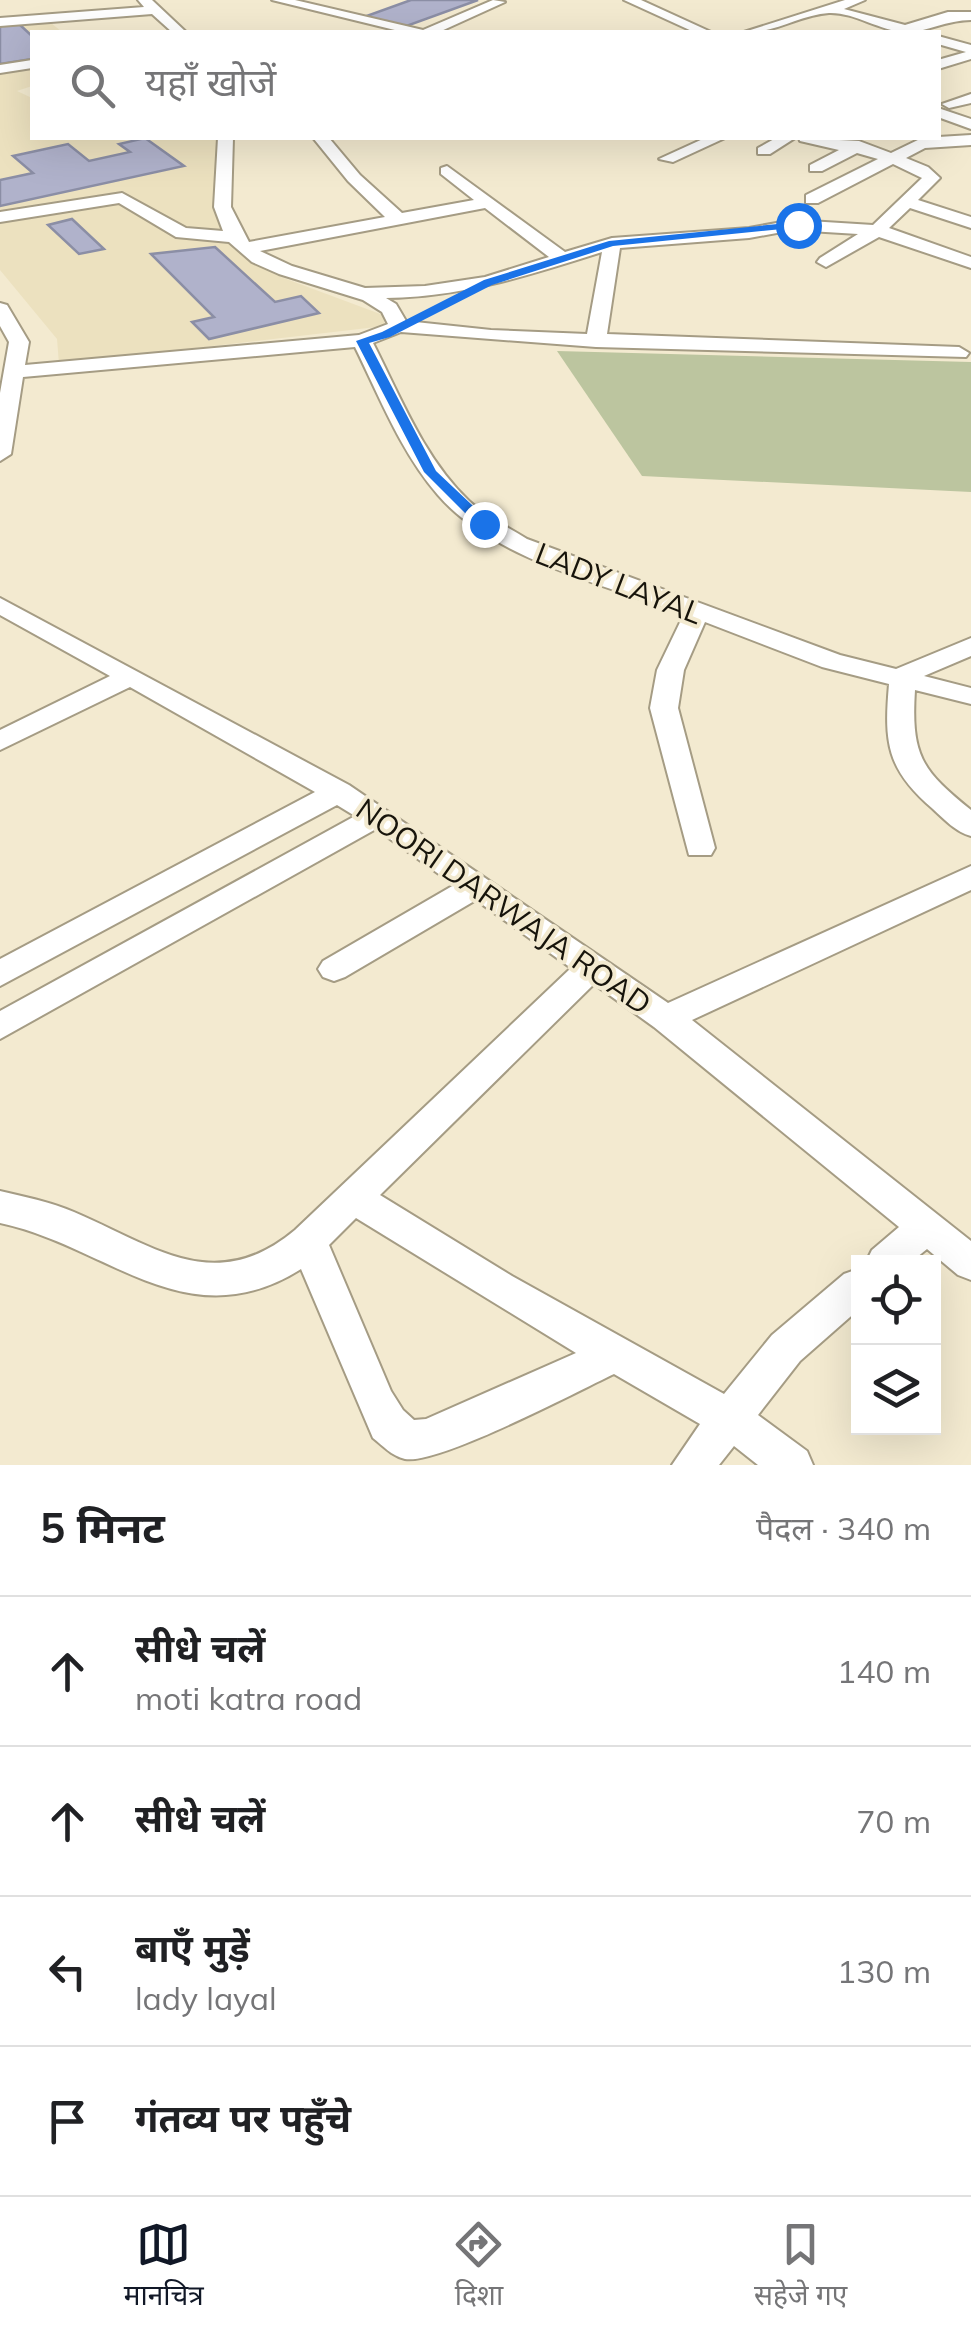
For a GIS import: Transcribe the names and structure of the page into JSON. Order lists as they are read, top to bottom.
{
  "streets": {
    "street": ["LADY LAYAL", "NOORI DARWAJA ROAD"]
  },
  "page": {
    "search": "यहाँ खोजें",
    "heading": ["5 मिनट", "पैदल · 340 m"],
    "list": [
      ["सीधे चलें", "moti katra road", "140 m"],
      ["सीधे चलें", "70 m"],
      ["बाएँ मुड़ें", "lady layal", "130 m"],
      "गंतव्य पर पहुँचे"
    ],
    "nav": ["मानचित्र", "दिशा", "सहेजे गए"]
  }
}
